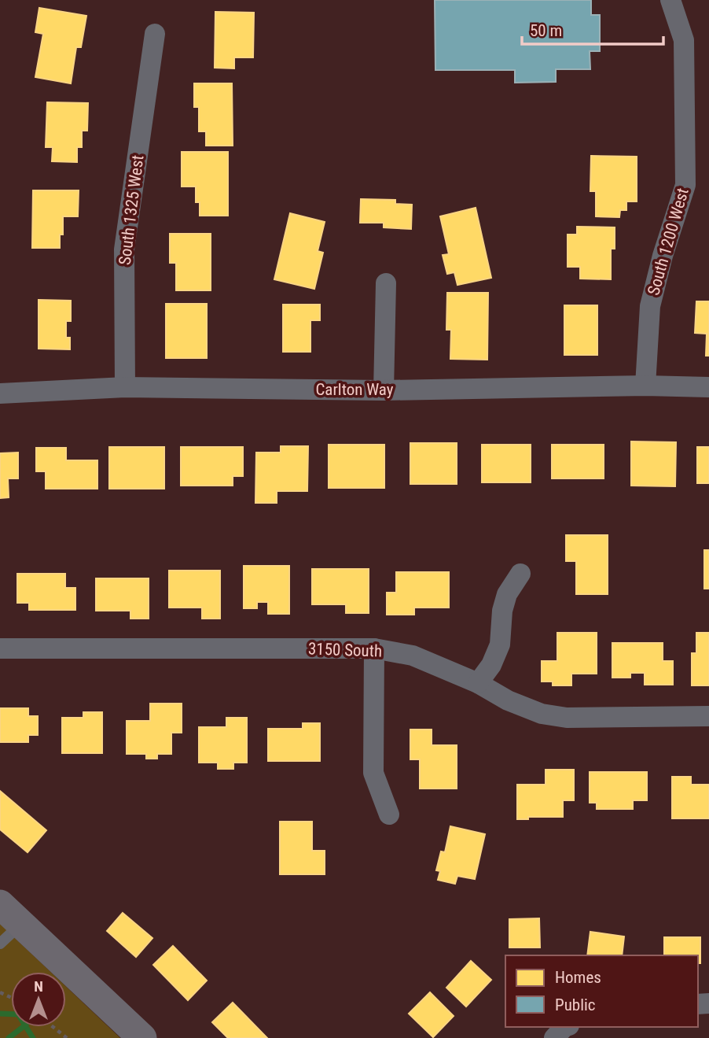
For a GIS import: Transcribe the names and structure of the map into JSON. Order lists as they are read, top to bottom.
{
  "streets": {
    "street": [
      "South 1325 West",
      "South 1200 West",
      "Carlton Way",
      "3150 South"
    ]
  },
  "crossings": [
    ["South 1325 West", "Carlton Way"],
    ["South 1200 West", "Carlton Way"]
  ],
  "legend": ["Homes", "Public"],
  "scale_bar": "50 m",
  "north": "top"
}
